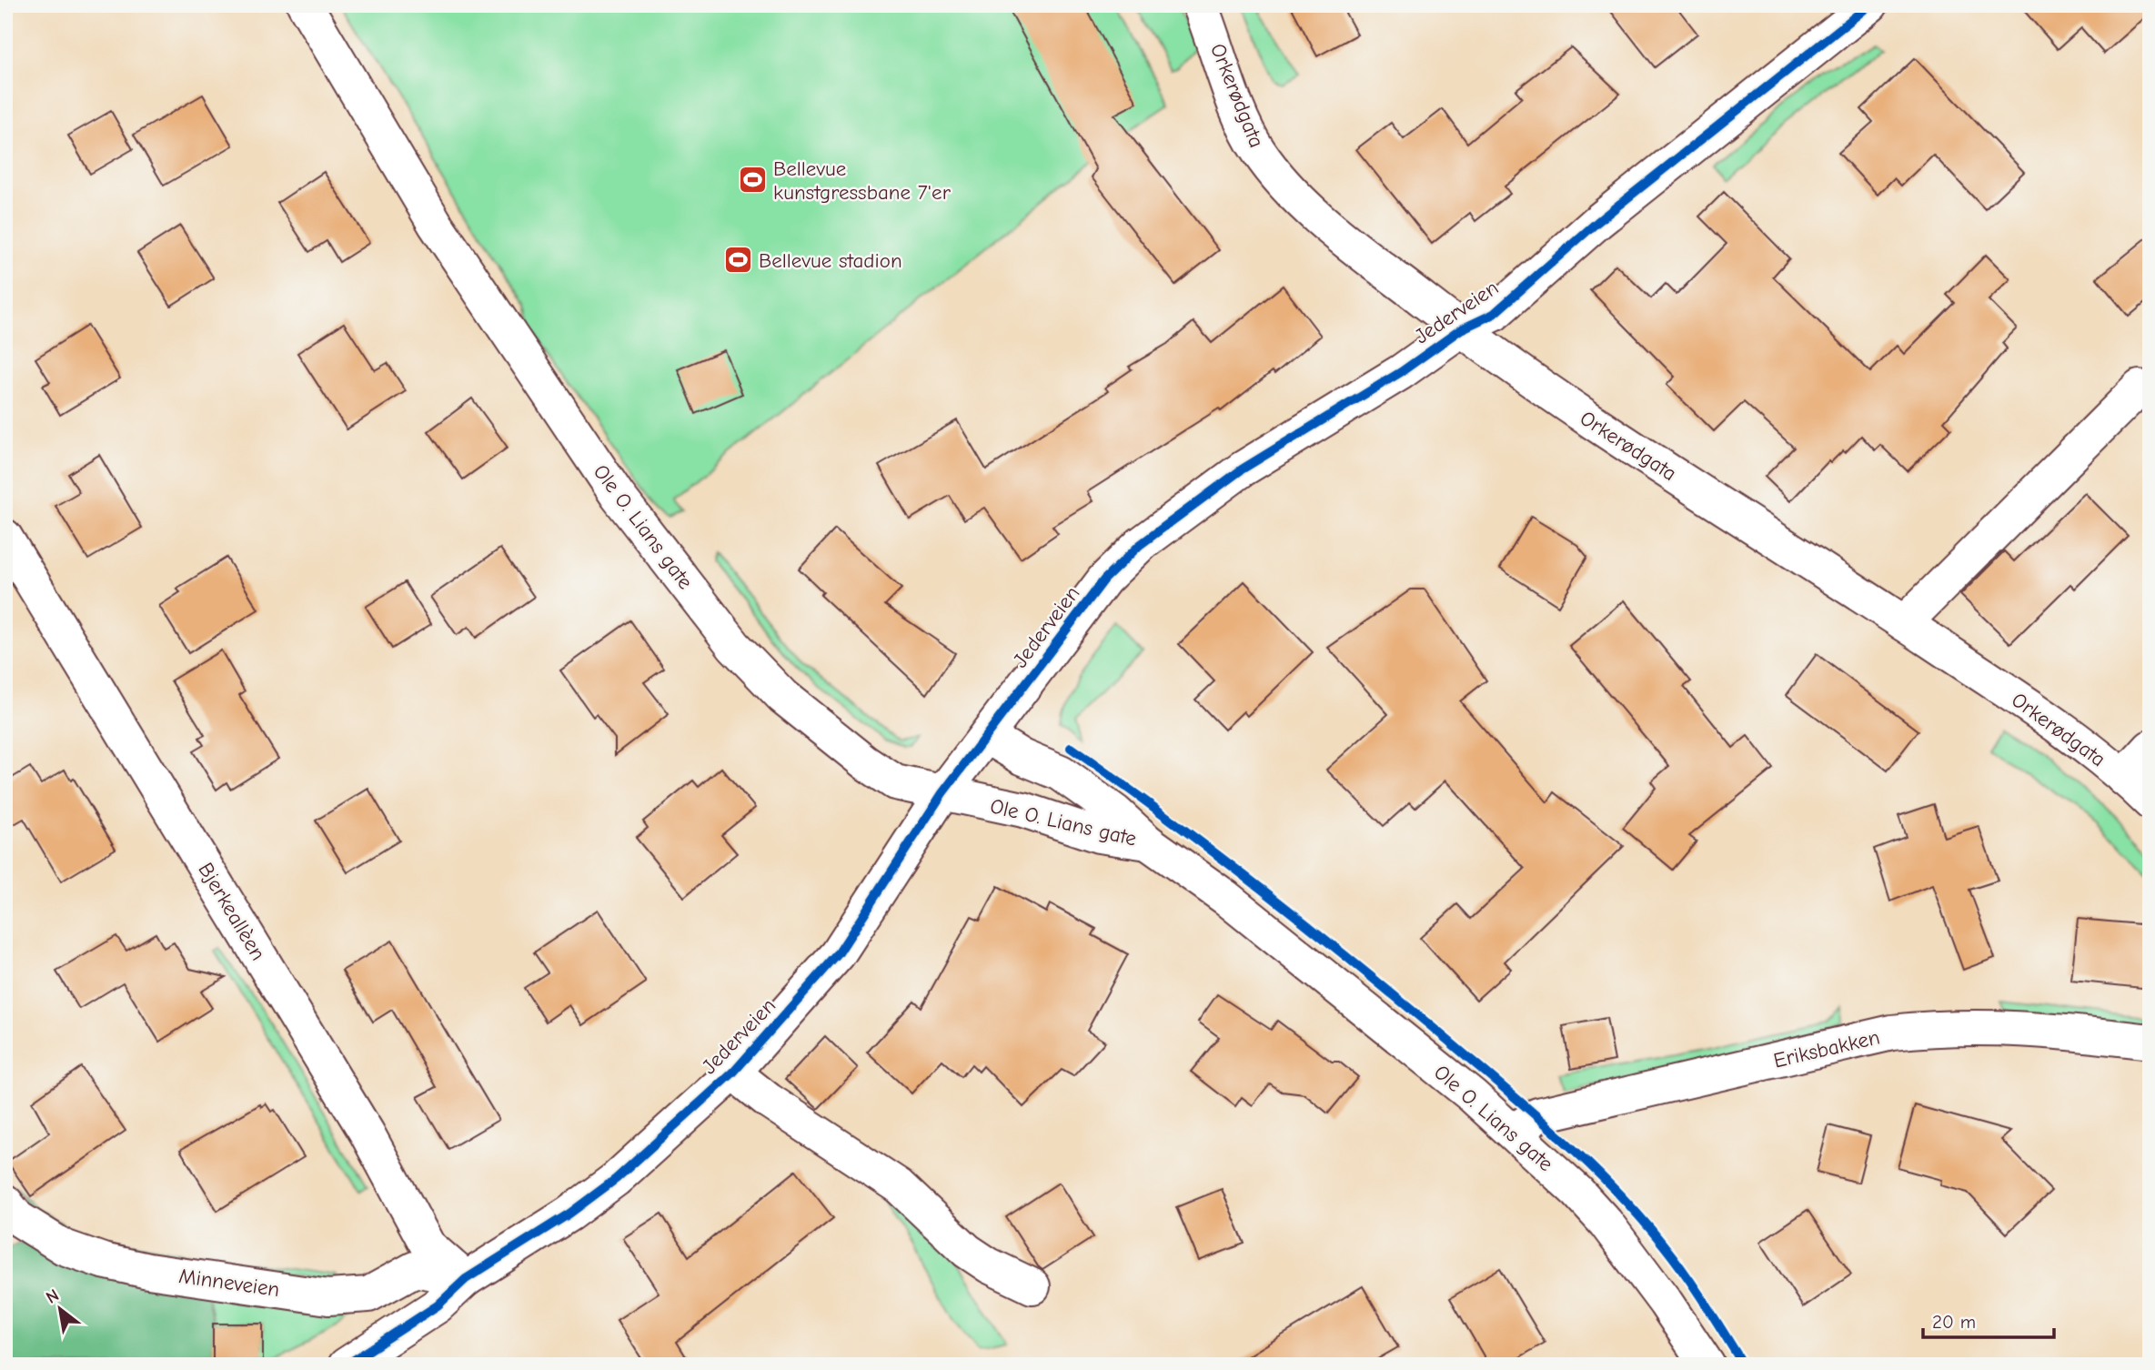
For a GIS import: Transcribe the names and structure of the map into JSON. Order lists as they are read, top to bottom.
{
  "streets": {
    "street": [
      "Orkerødgata",
      "Jederveien",
      "Ole O. Lians gate",
      "Bjerkeallèen",
      "Eriksbakken",
      "Minneveien"
    ]
  },
  "crossings": [
    ["Orkerødgata", "Jederveien"],
    ["Jederveien", "Ole O. Lians gate"],
    ["Jederveien", "Bjerkeallèen"],
    ["Jederveien", "Minneveien"],
    ["Ole O. Lians gate", "Eriksbakken"],
    ["Bjerkeallèen", "Minneveien"]
  ],
  "places": {
    "sports": ["Bellevue kunstgressbane 7'er", "Bellevue stadion"]
  },
  "scale_bar": "20 m",
  "north": "top left"
}
